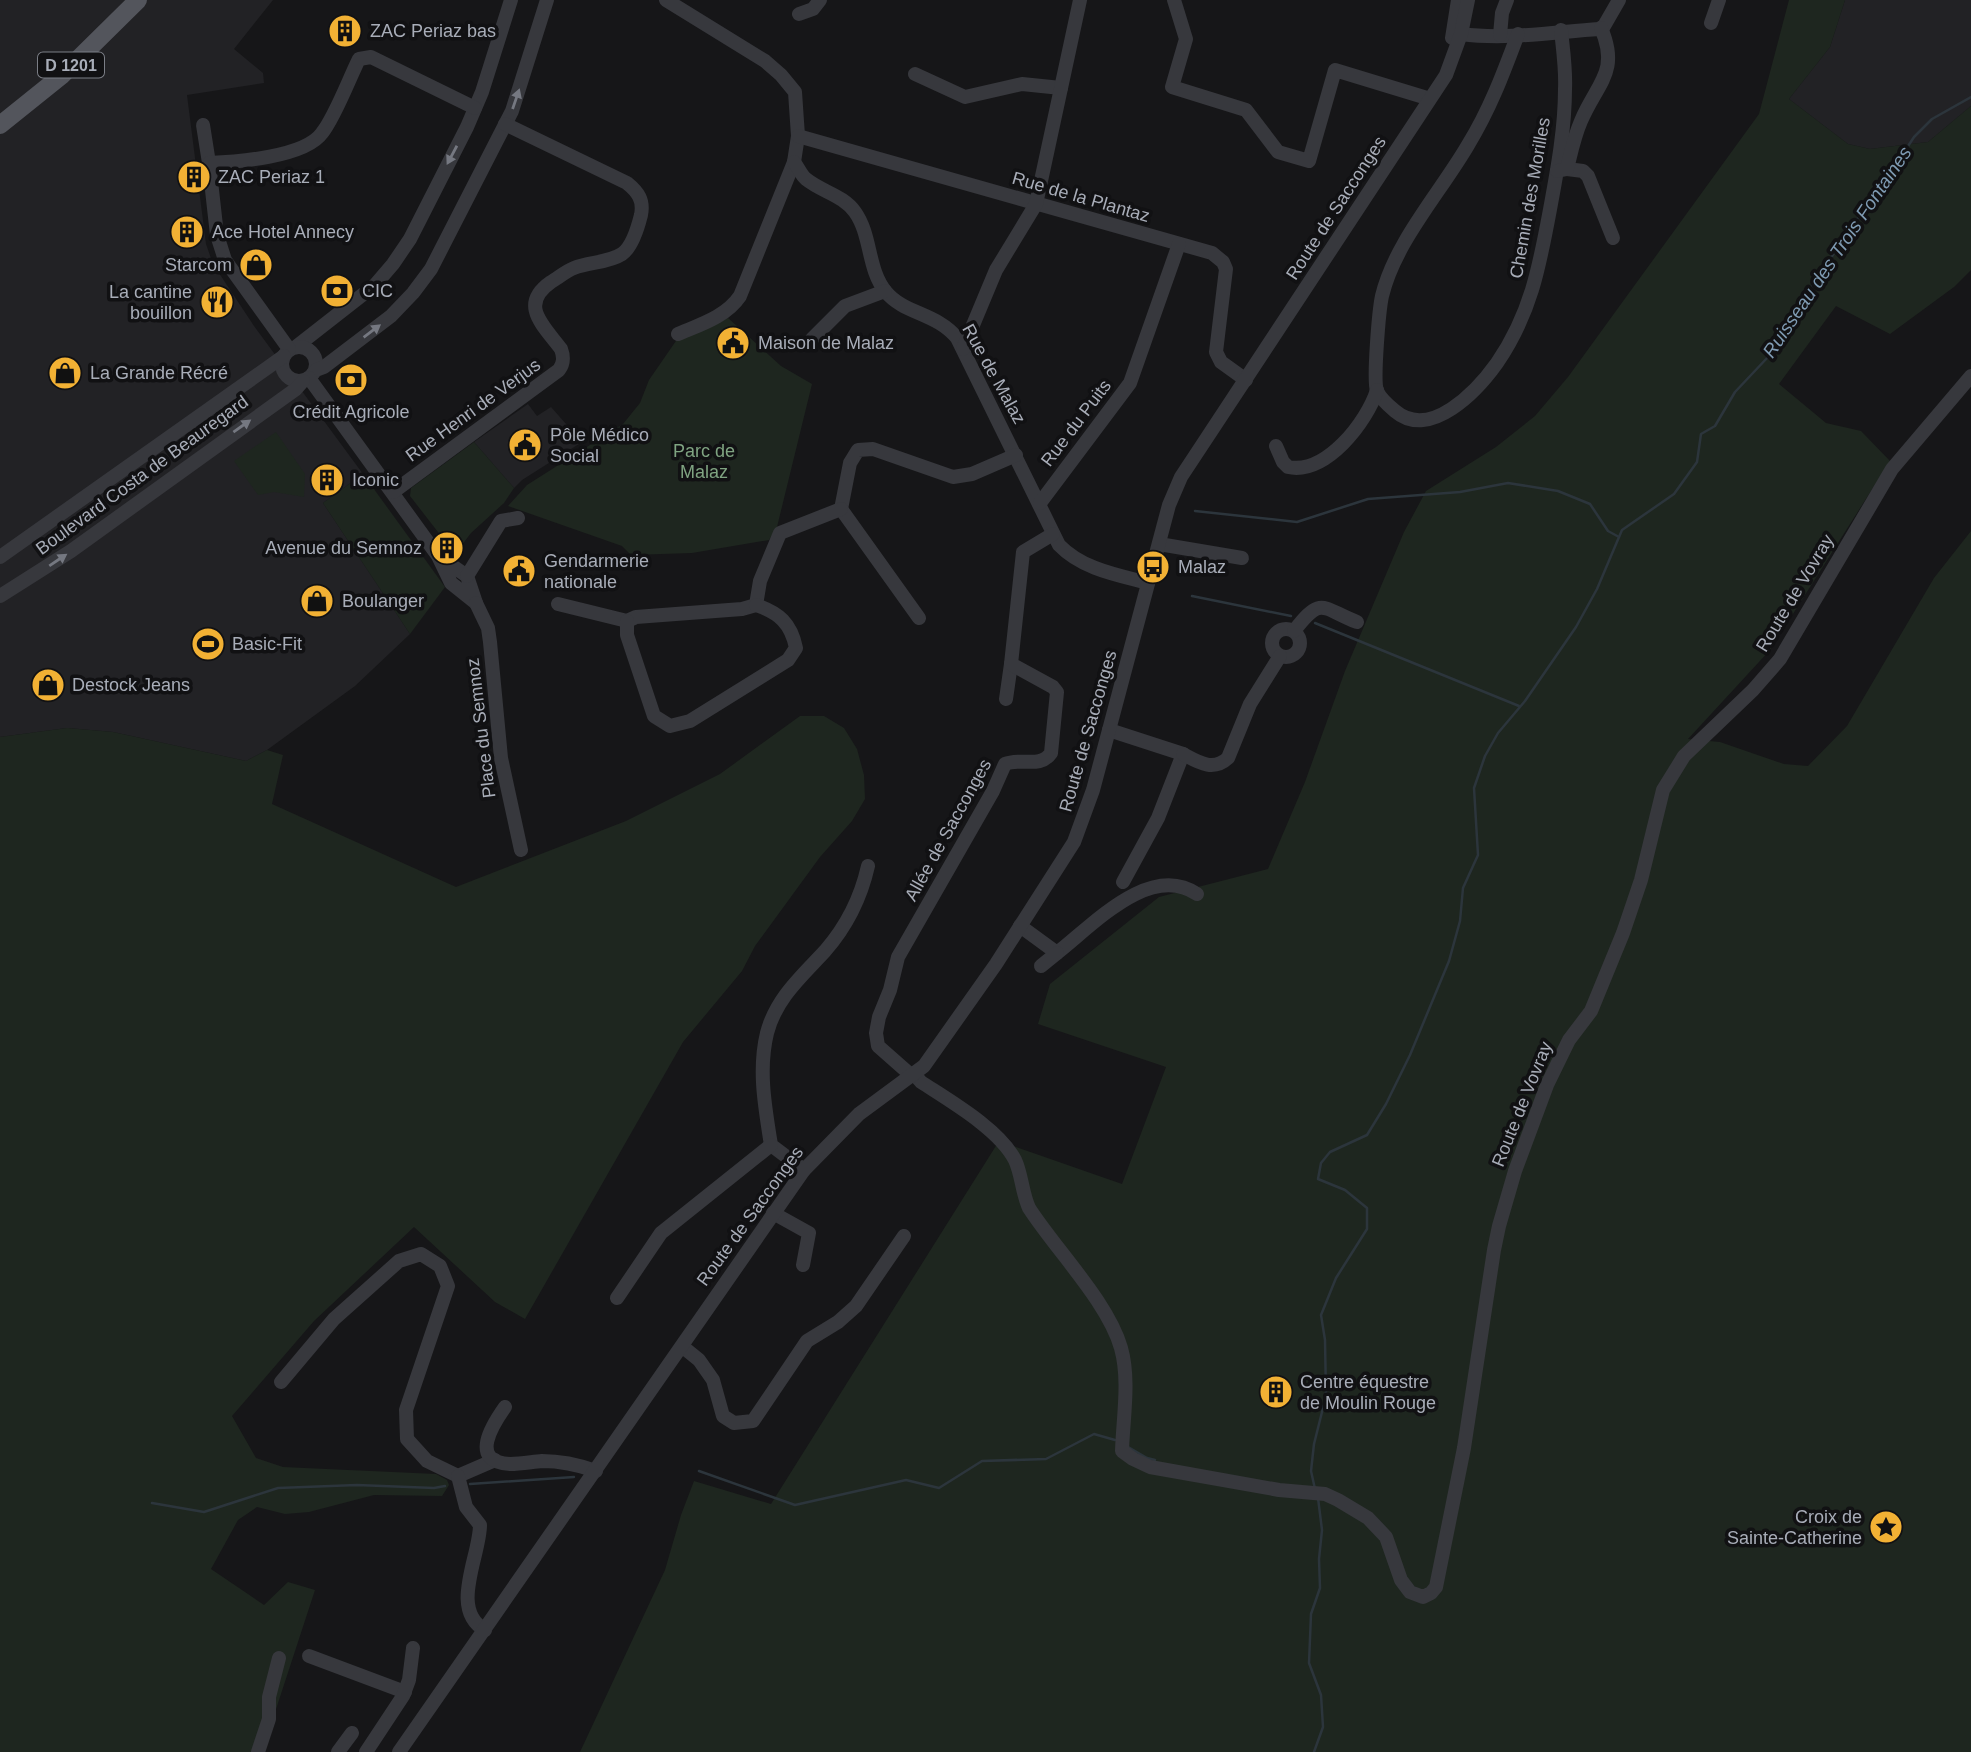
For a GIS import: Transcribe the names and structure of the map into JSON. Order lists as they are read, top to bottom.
{
  "streets": {
    "main road": ["D 1201"],
    "street": [
      "Rue de la Plantaz",
      "Chemin des Morilles",
      "Route de Sacconges",
      "Rue de Malaz",
      "Rue Henri de Verjus",
      "Rue du Puits",
      "Boulevard Costa de Beauregard",
      "Route de Vovray",
      "Place du Semnoz",
      "Allée de Sacconges"
    ]
  },
  "crossings": [
    ["Rue de la Plantaz", "Route de Sacconges"],
    ["Rue de la Plantaz", "Rue du Puits"],
    ["Route de Sacconges", "Rue de Malaz"],
    ["Route de Sacconges", "Route de Vovray"],
    ["Route de Sacconges", "Allée de Sacconges"],
    ["Rue de Malaz", "Rue du Puits"],
    ["Rue Henri de Verjus", "Boulevard Costa de Beauregard"],
    ["Route de Vovray", "Allée de Sacconges"]
  ],
  "water": ["Ruisseau des Trois Fontaines"],
  "parks": ["Parc de Malaz"],
  "places": {
    "building": [
      "ZAC Periaz bas",
      "ZAC Periaz 1",
      "Ace Hotel Annecy",
      "Iconic",
      "Avenue du Semnoz",
      "Centre équestre de Moulin Rouge"
    ],
    "shop": [
      "Starcom",
      "La Grande Récré",
      "Boulanger",
      "Destock Jeans"
    ],
    "bank": ["CIC", "Crédit Agricole"],
    "restaurant": ["La cantine bouillon"],
    "public building": ["Maison de Malaz", "Pôle Médico Social", "Gendarmerie nationale"],
    "bus stop": ["Malaz"],
    "sports": ["Basic-Fit"],
    "place": ["Croix de Sainte-Catherine"]
  }
}
